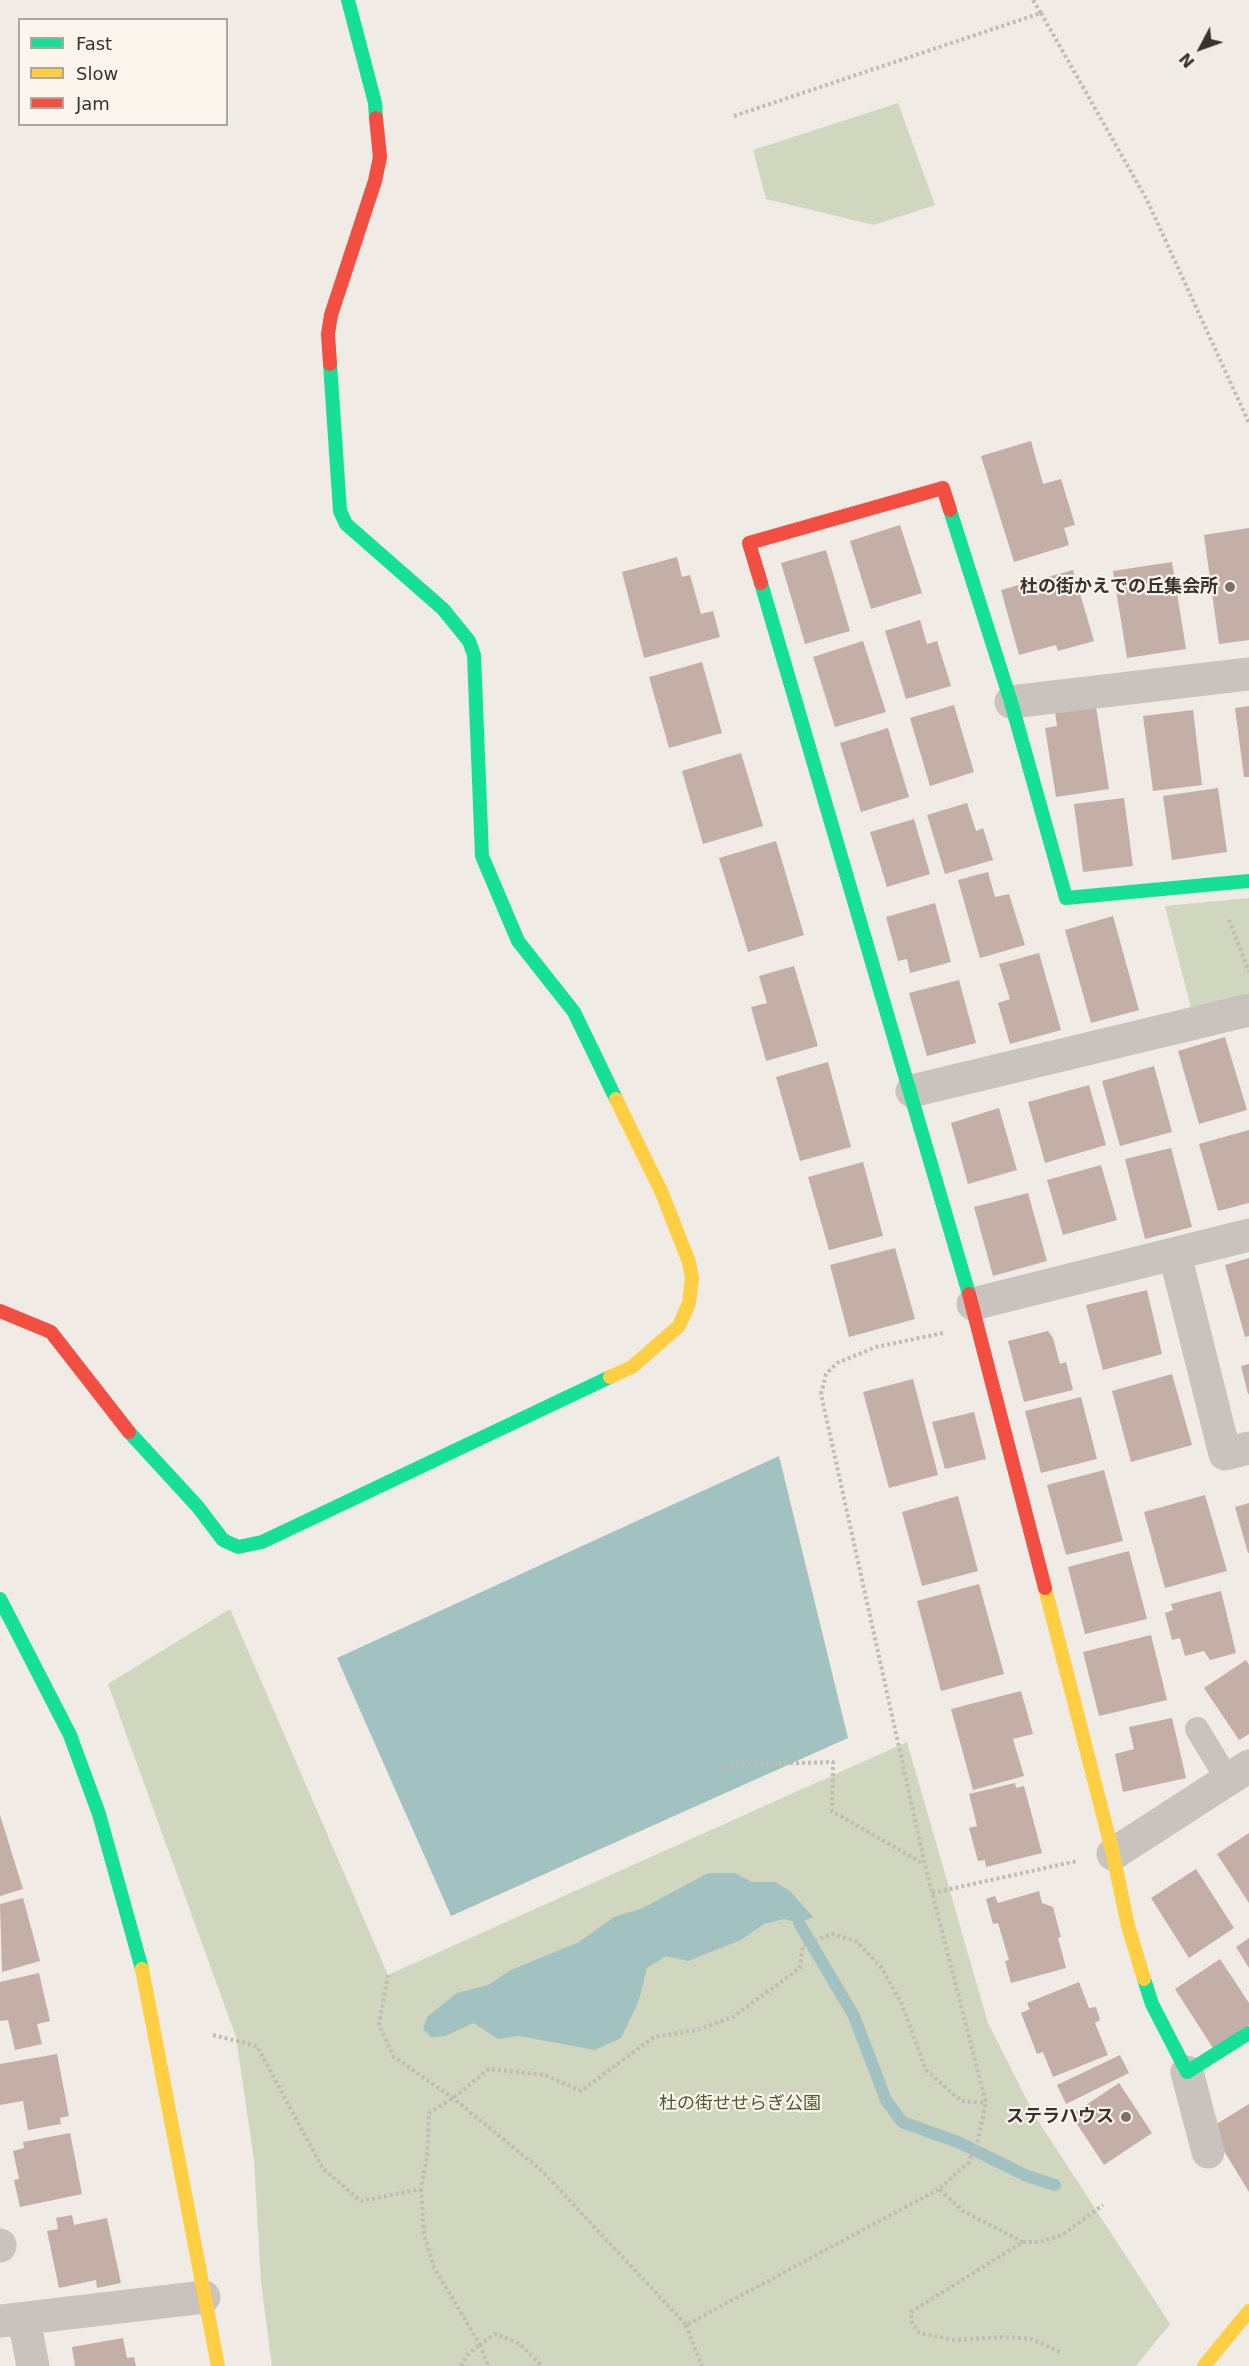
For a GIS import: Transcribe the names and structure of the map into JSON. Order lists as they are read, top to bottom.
{
  "parks": ["杜の街せせらぎ公園"],
  "places": ["杜の街かえでの丘集会所", "ステラハウス"],
  "legend": ["Fast", "Slow", "Jam"],
  "north": "bottom left"
}
